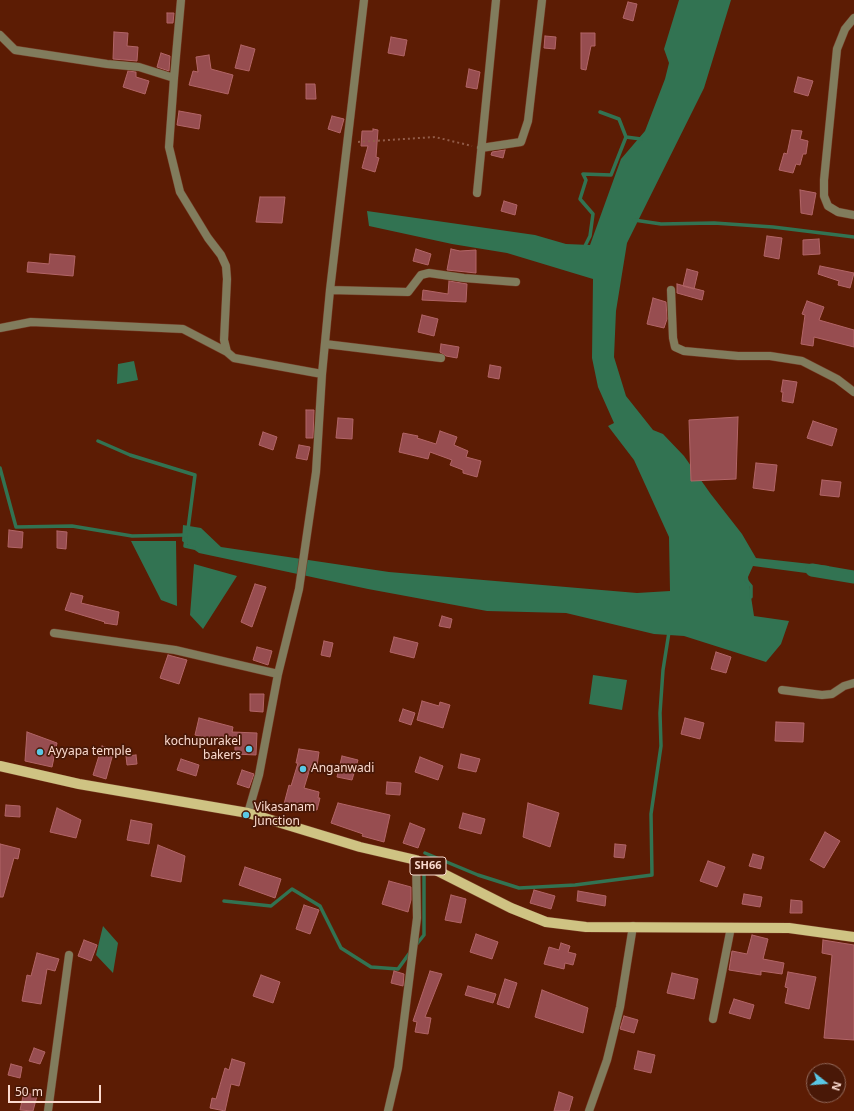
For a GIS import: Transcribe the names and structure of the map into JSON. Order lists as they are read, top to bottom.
{
  "streets": {
    "main road": ["SH66"]
  },
  "places": [
    "kochupurakel bakers",
    "Ayyapa temple",
    "Anganwadi",
    "Vikasanam Junction"
  ],
  "scale_bar": "50 m",
  "north": "right"
}
